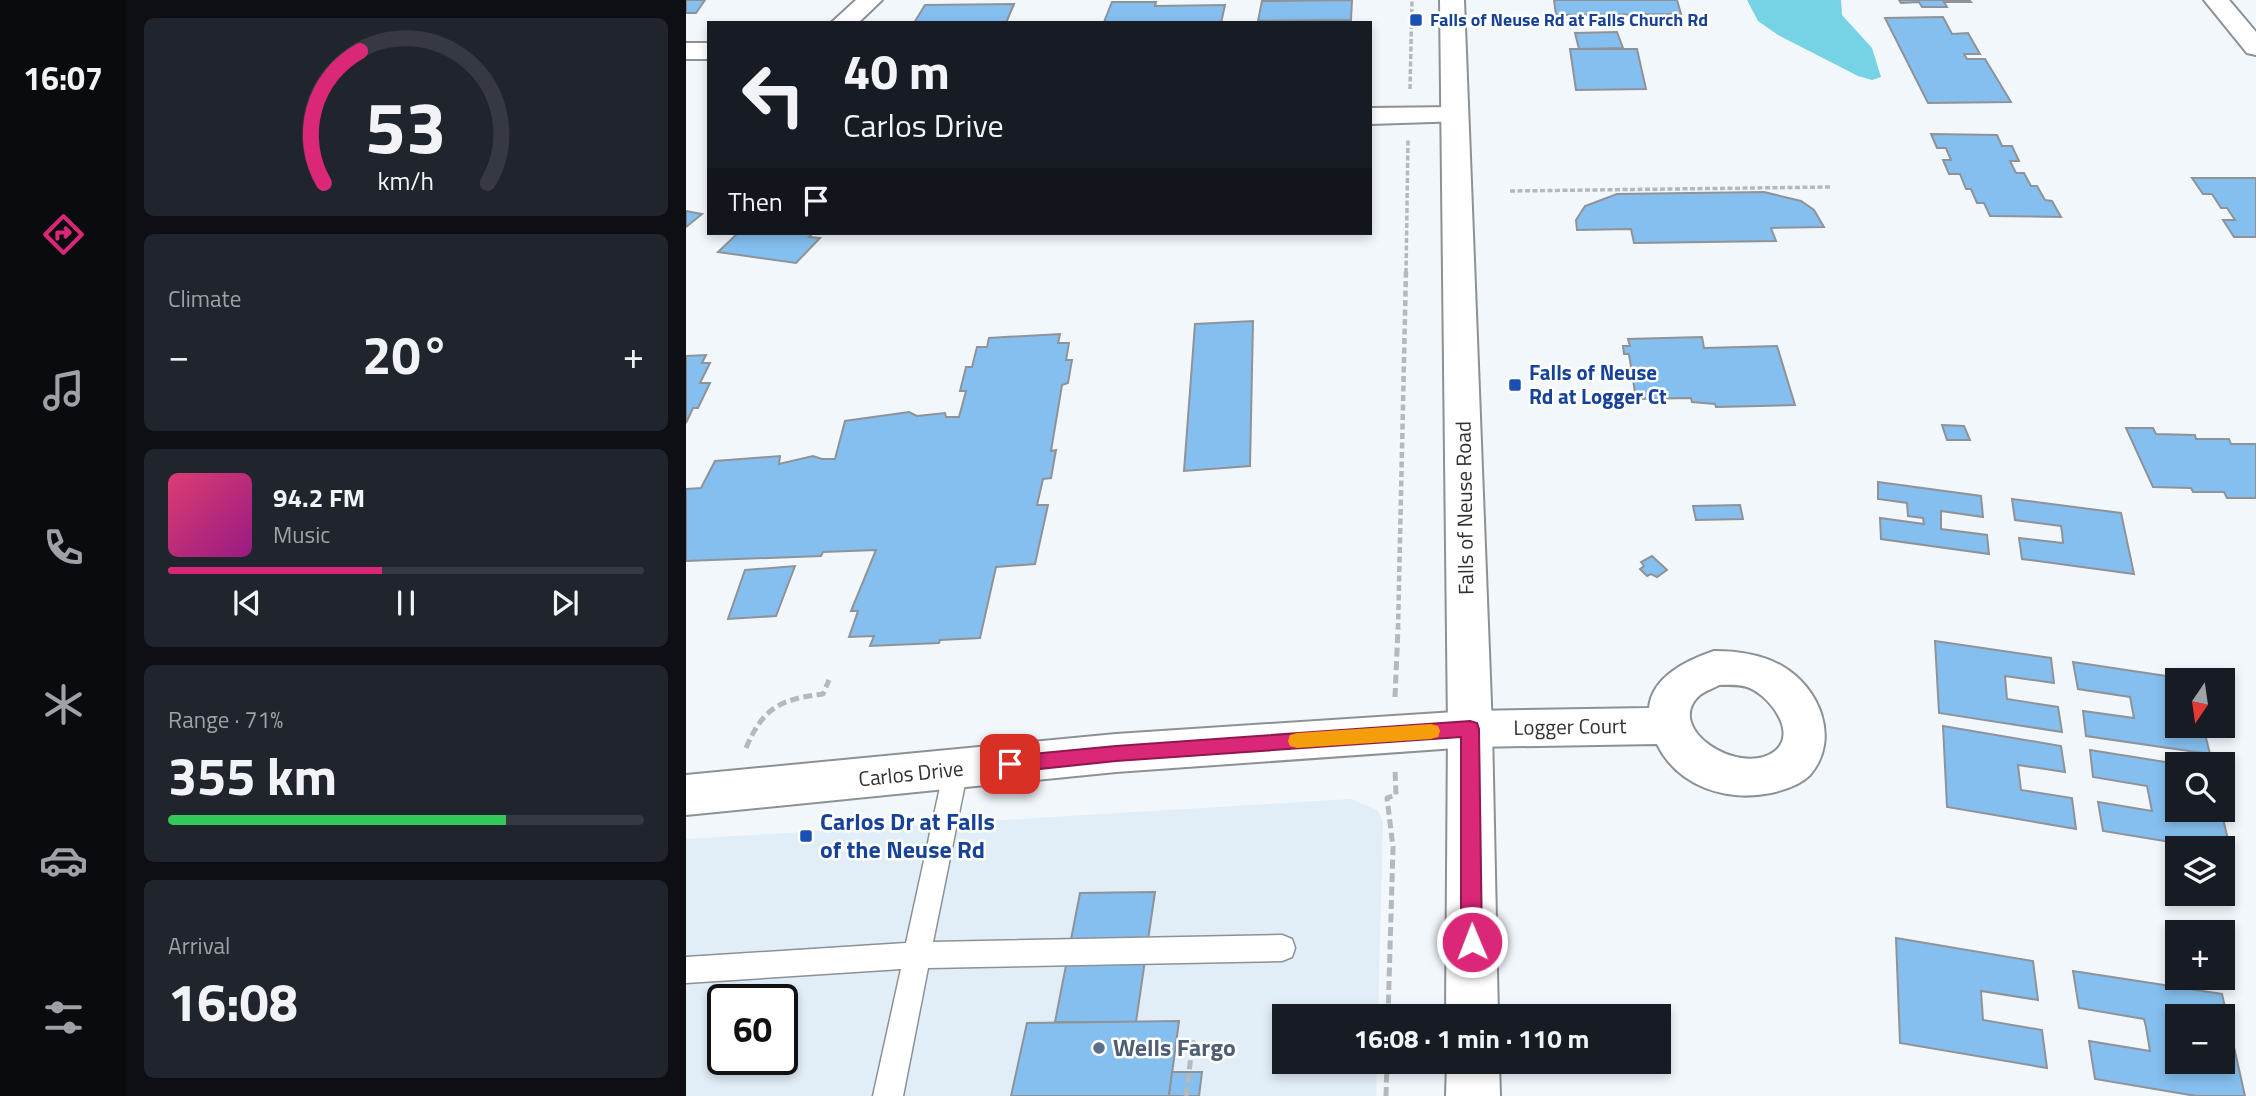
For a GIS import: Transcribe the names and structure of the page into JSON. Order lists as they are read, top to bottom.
{
  "streets": {
    "main road": ["Falls of Neuse Road", "Logger Court", "Carlos Drive"]
  },
  "crossings": [
    ["Falls of Neuse Road", "Logger Court"],
    ["Falls of Neuse Road", "Carlos Drive"],
    ["Logger Court", "Carlos Drive"]
  ],
  "places": {
    "transit": ["Falls of Neuse Rd at Falls Church Rd", "Falls of Neuse Rd at Logger Ct", "Carlos Dr at Falls of the Neuse Rd"],
    "other": ["Wells Fargo"]
  },
  "north": "bottom",
  "page": {
    "tabs": "16:07",
    "turn": ["40 m", "Carlos Drive"],
    "then": "Then",
    "tile": [
      "Climate",
      ["Range · 71%", "355 km"],
      ["Arrival", "16:08"]
    ],
    "heat": ["−", "20°", "+"],
    "song": ["94.2 FM", "Music"],
    "map_buttons": ["+", "−"],
    "limit": "60",
    "trip": "16:08 · 1 min · 110 m",
    "gauge": ["53", "km/h"]
  }
}
